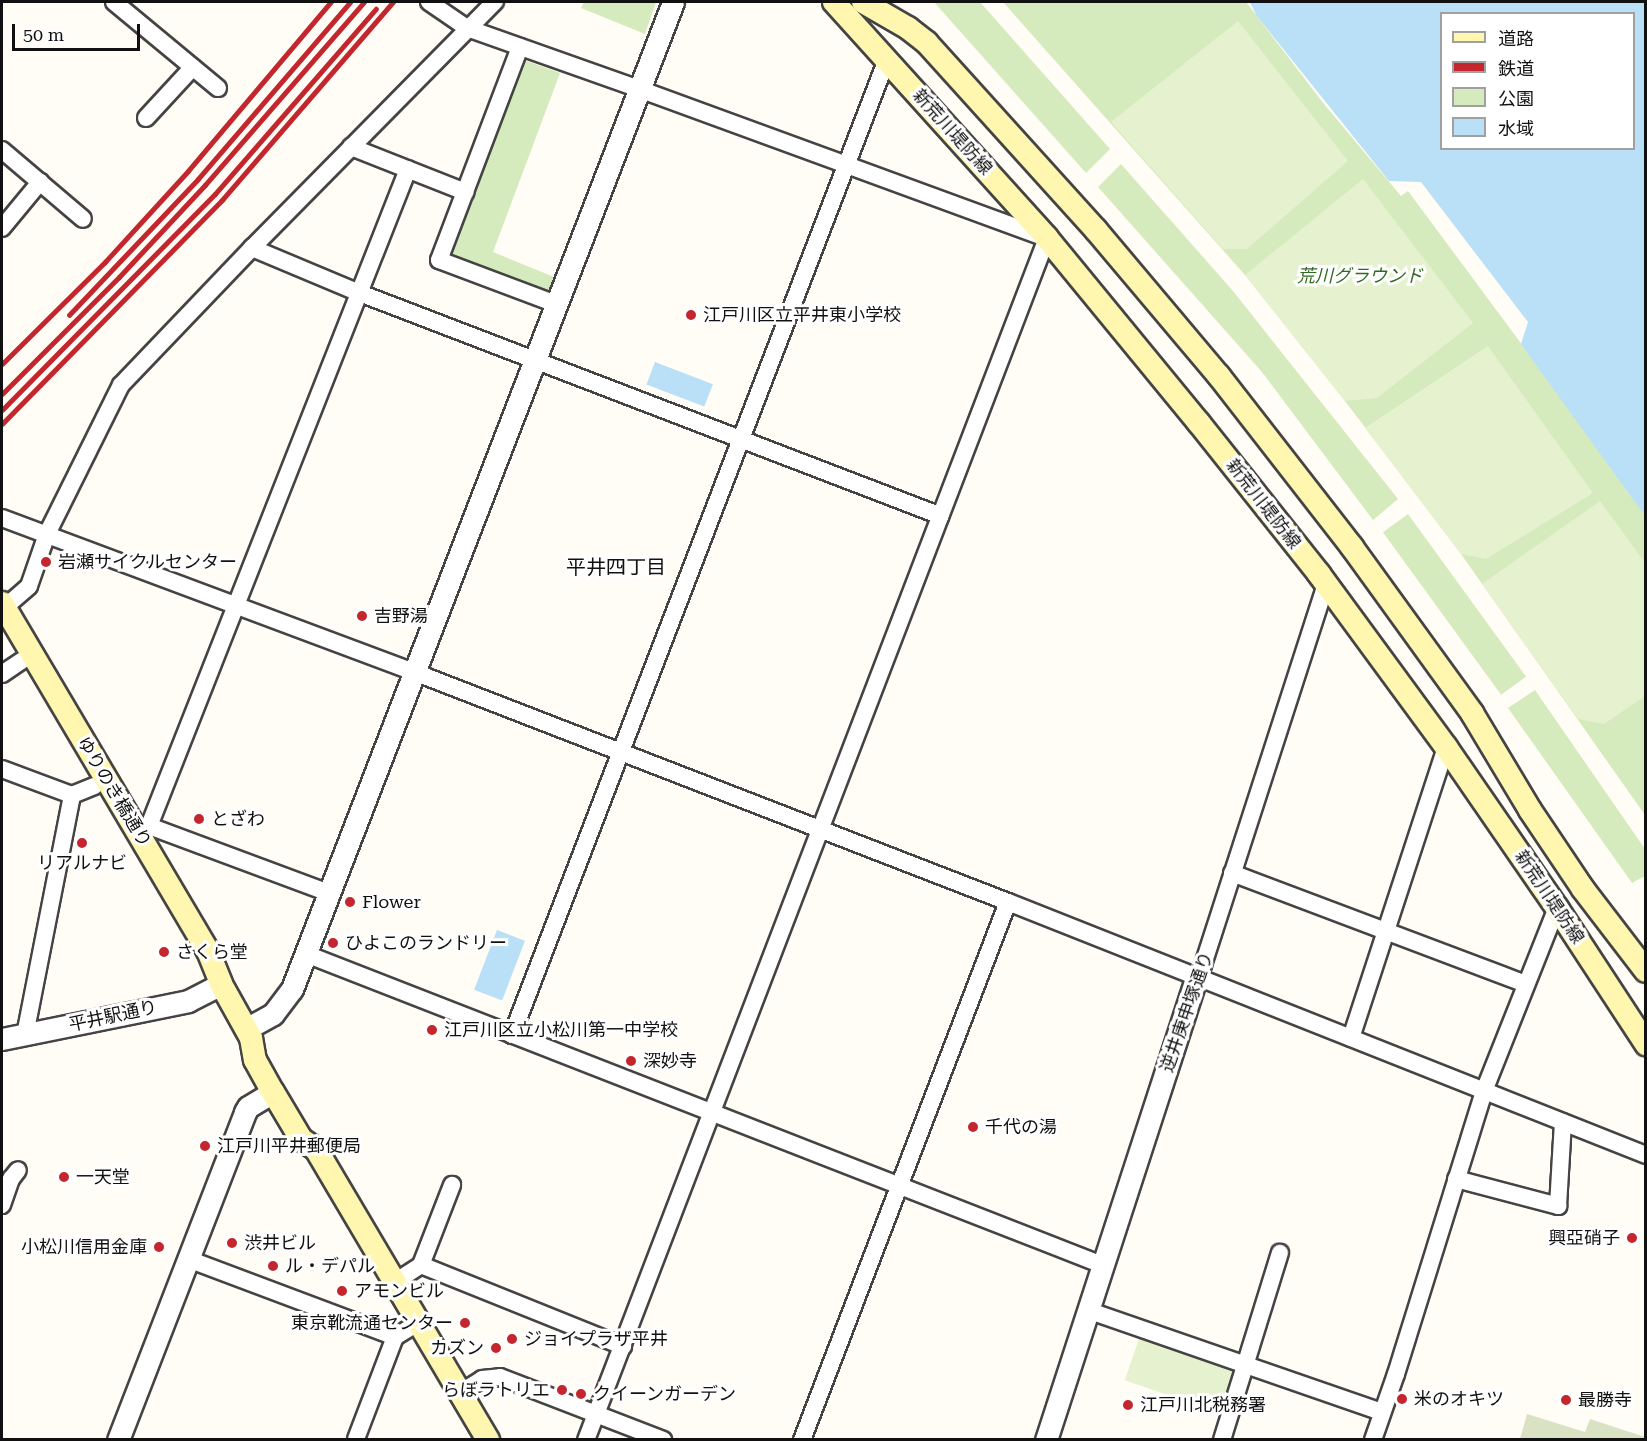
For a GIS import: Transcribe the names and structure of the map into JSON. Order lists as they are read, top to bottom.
{
  "streets": {
    "main road": ["新荒川堤防線", "ゆりのき橋通り"],
    "street": ["逆井庚申塚通り", "平井駅通り"]
  },
  "crossings": [
    ["新荒川堤防線", "逆井庚申塚通り"],
    ["ゆりのき橋通り", "平井駅通り"]
  ],
  "districts": ["平井四丁目"],
  "parks": ["荒川グラウンド"],
  "places": [
    "江戸川区立平井東小学校",
    "岩瀬サイクルセンター",
    "吉野湯",
    "とざわ",
    "リアルナビ",
    "Flower",
    "ひよこのランドリー",
    "さくら堂",
    "江戸川区立小松川第一中学校",
    "深妙寺",
    "千代の湯",
    "江戸川平井郵便局",
    "一天堂",
    "興亞硝子",
    "渋井ビル",
    "小松川信用金庫",
    "ル・デパル",
    "アモンビル",
    "東京靴流通センター",
    "ジョイプラザ平井",
    "カズン",
    "らぼラトリエ",
    "クイーンガーデン",
    "米のオキツ",
    "最勝寺",
    "江戸川北税務署"
  ],
  "legend": [
    "道路",
    "鉄道",
    "公園",
    "水域"
  ],
  "scale_bar": "50 m"
}
